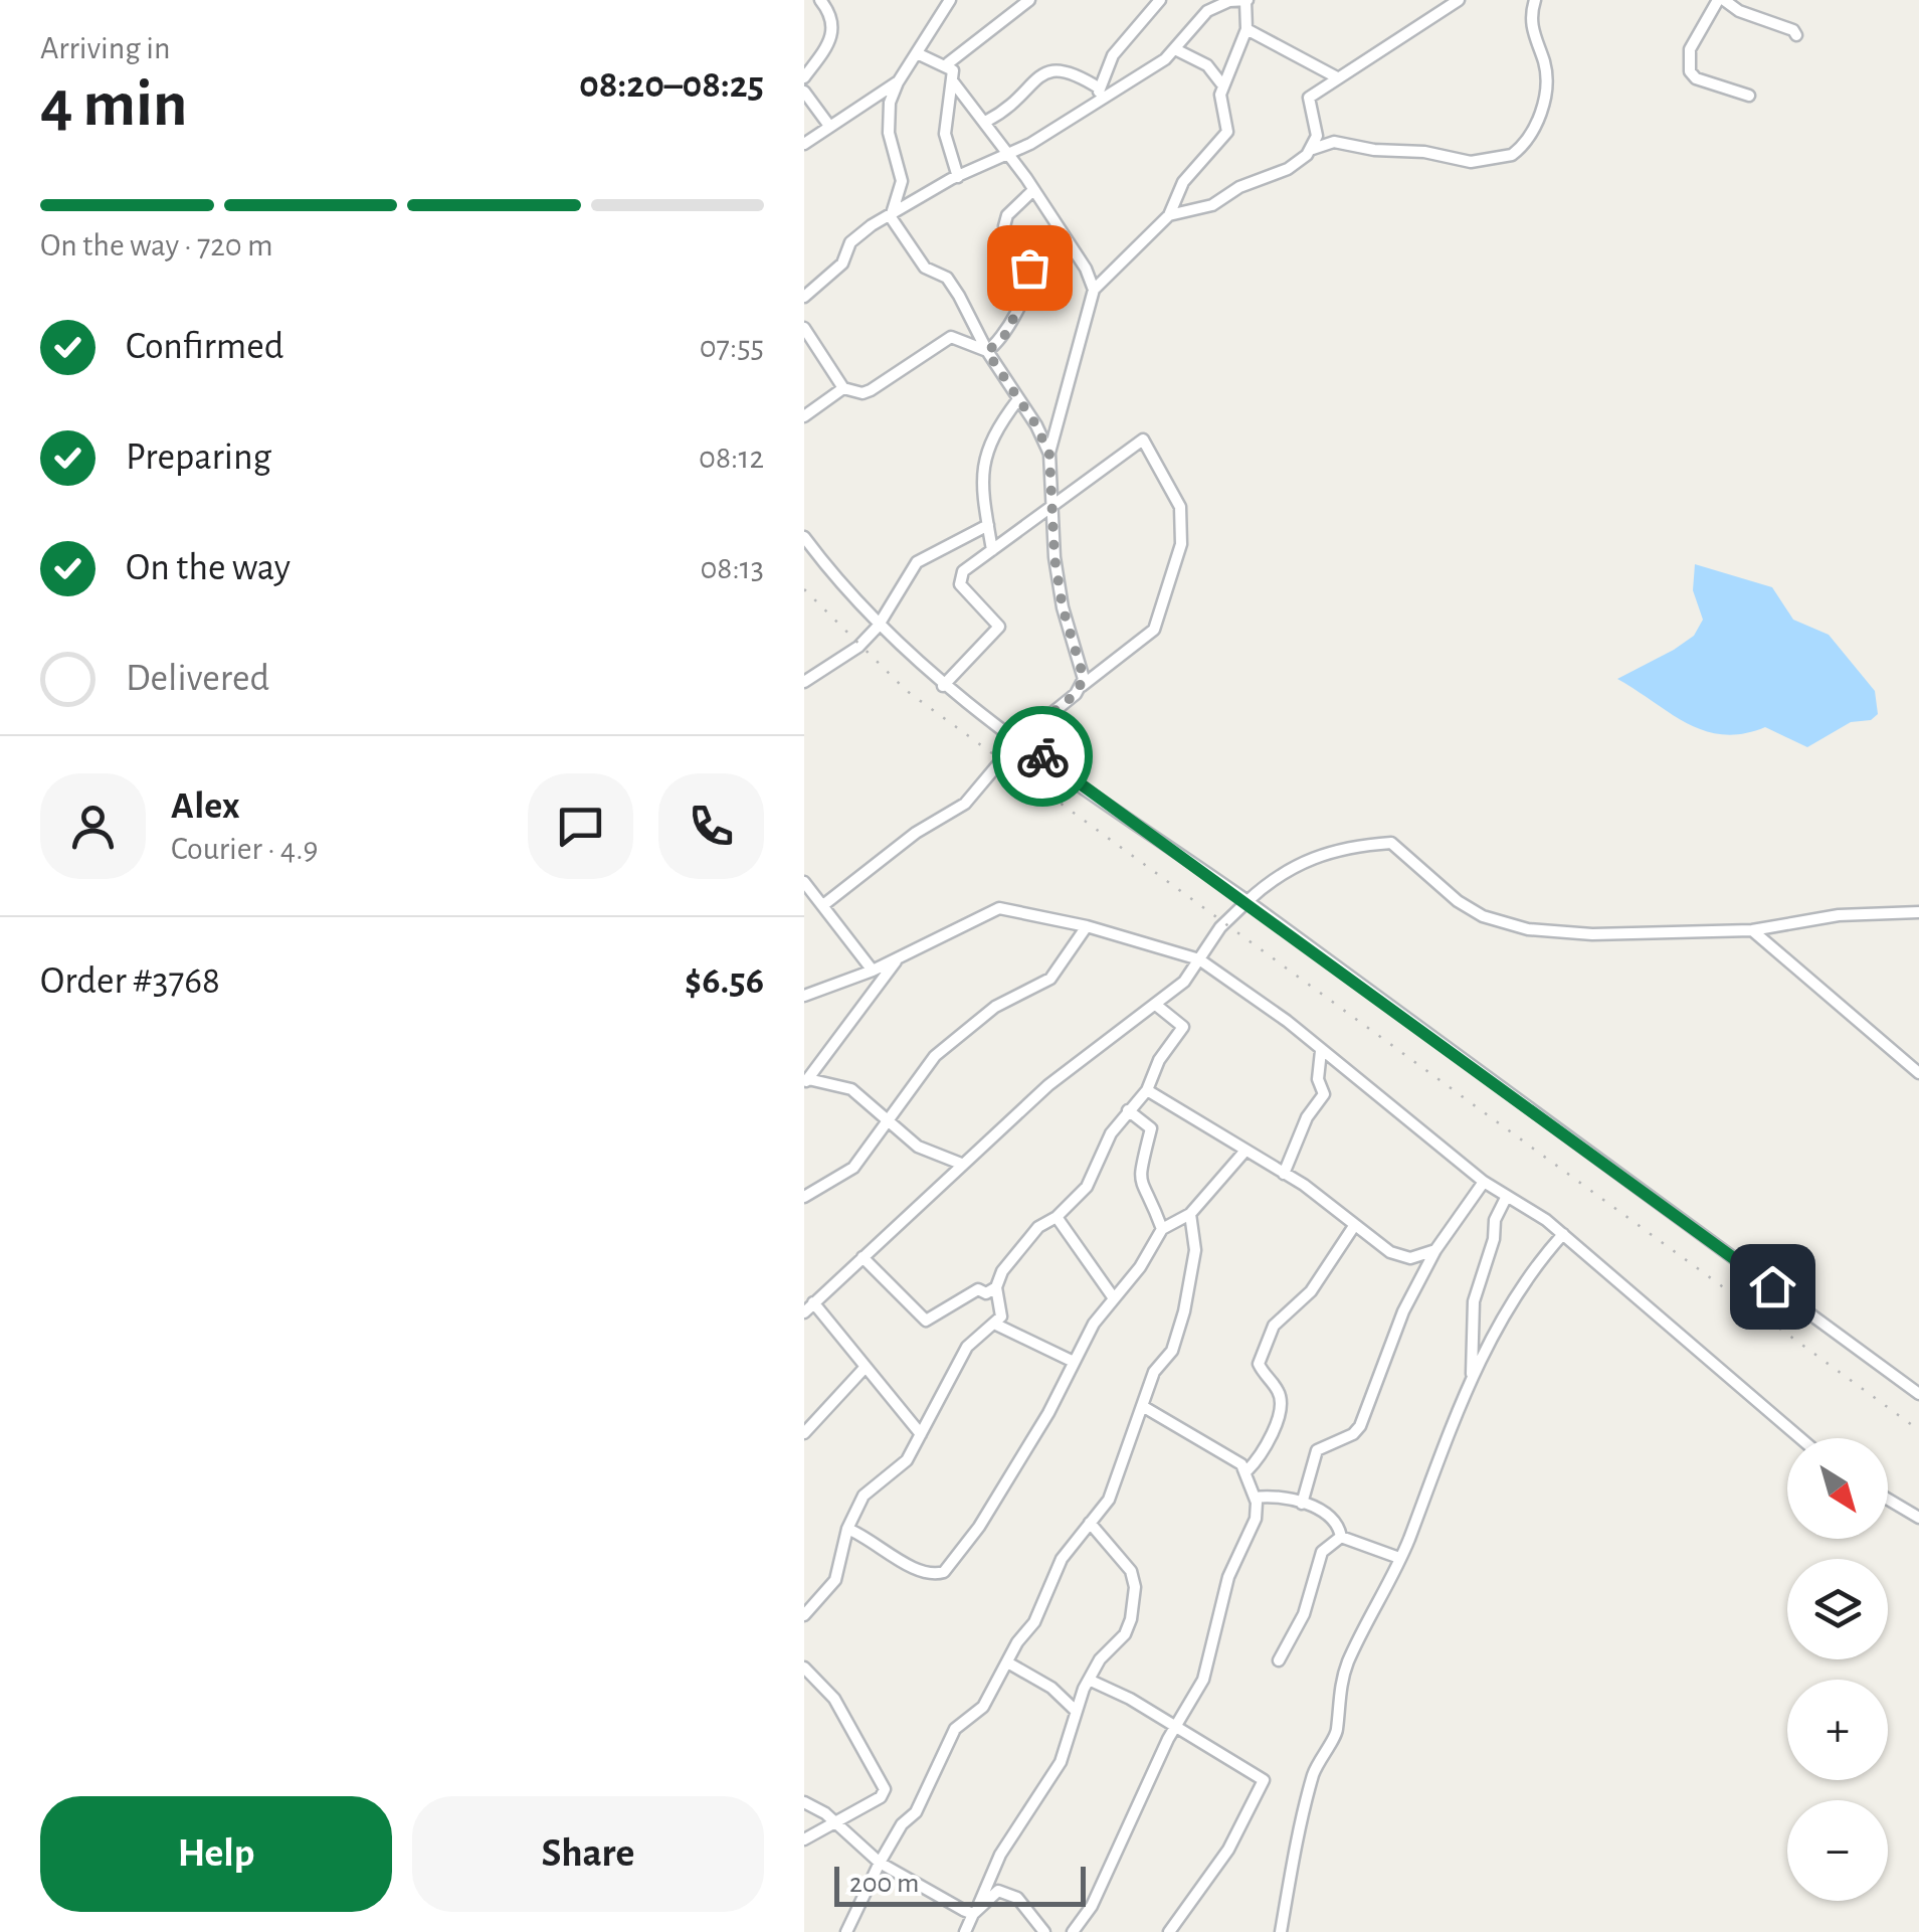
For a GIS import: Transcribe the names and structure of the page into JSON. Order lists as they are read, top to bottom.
{
  "scale_bar": "200 m",
  "north": "bottom right",
  "page": {
    "heading": ["4 min", "Arriving in", "08:20–08:25"],
    "panel": [
      "Alex",
      "Courier · 4.9",
      "Order #3768",
      "$6.56"
    ],
    "bar": "On the way · 720 m",
    "list": [
      ["Confirmed", "07:55"],
      ["Preparing", "08:12"],
      ["On the way", "08:13"],
      "Delivered"
    ],
    "map_buttons": ["+", "−"],
    "buttons": ["Help", "Share"],
    "scale": "200 m"
  }
}
